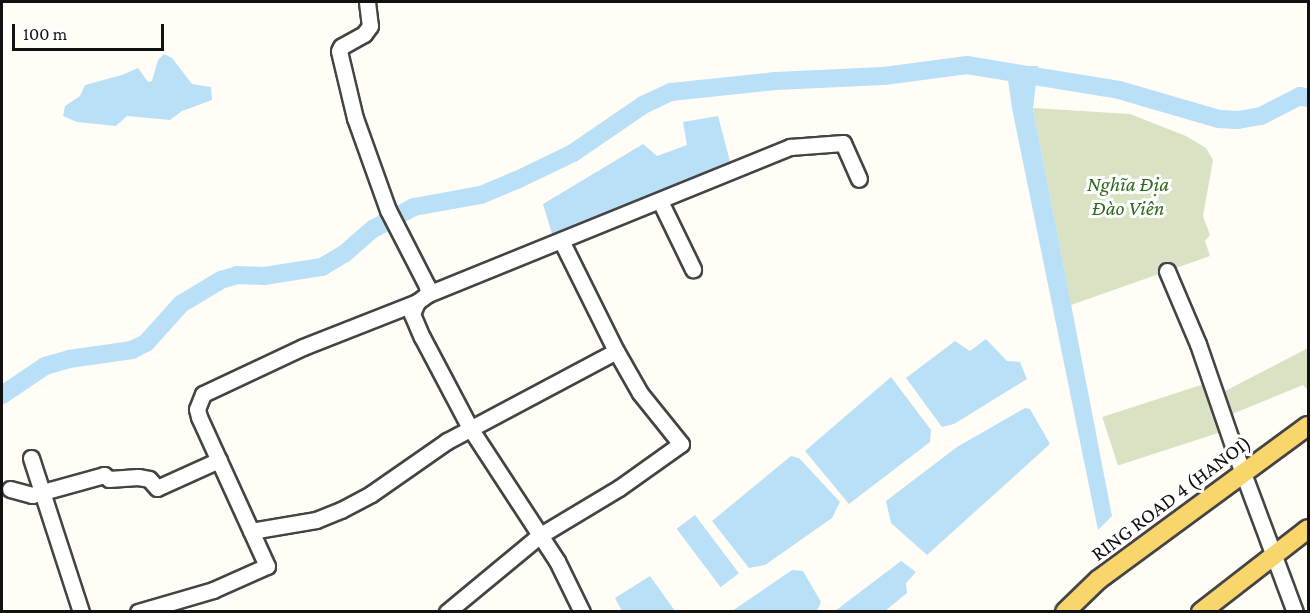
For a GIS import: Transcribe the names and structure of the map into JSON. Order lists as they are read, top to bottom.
{
  "streets": {
    "main road": ["RING ROAD 4 (HANOI)"]
  },
  "parks": ["Nghĩa Địa Đào Viên"],
  "scale_bar": "100 m"
}
